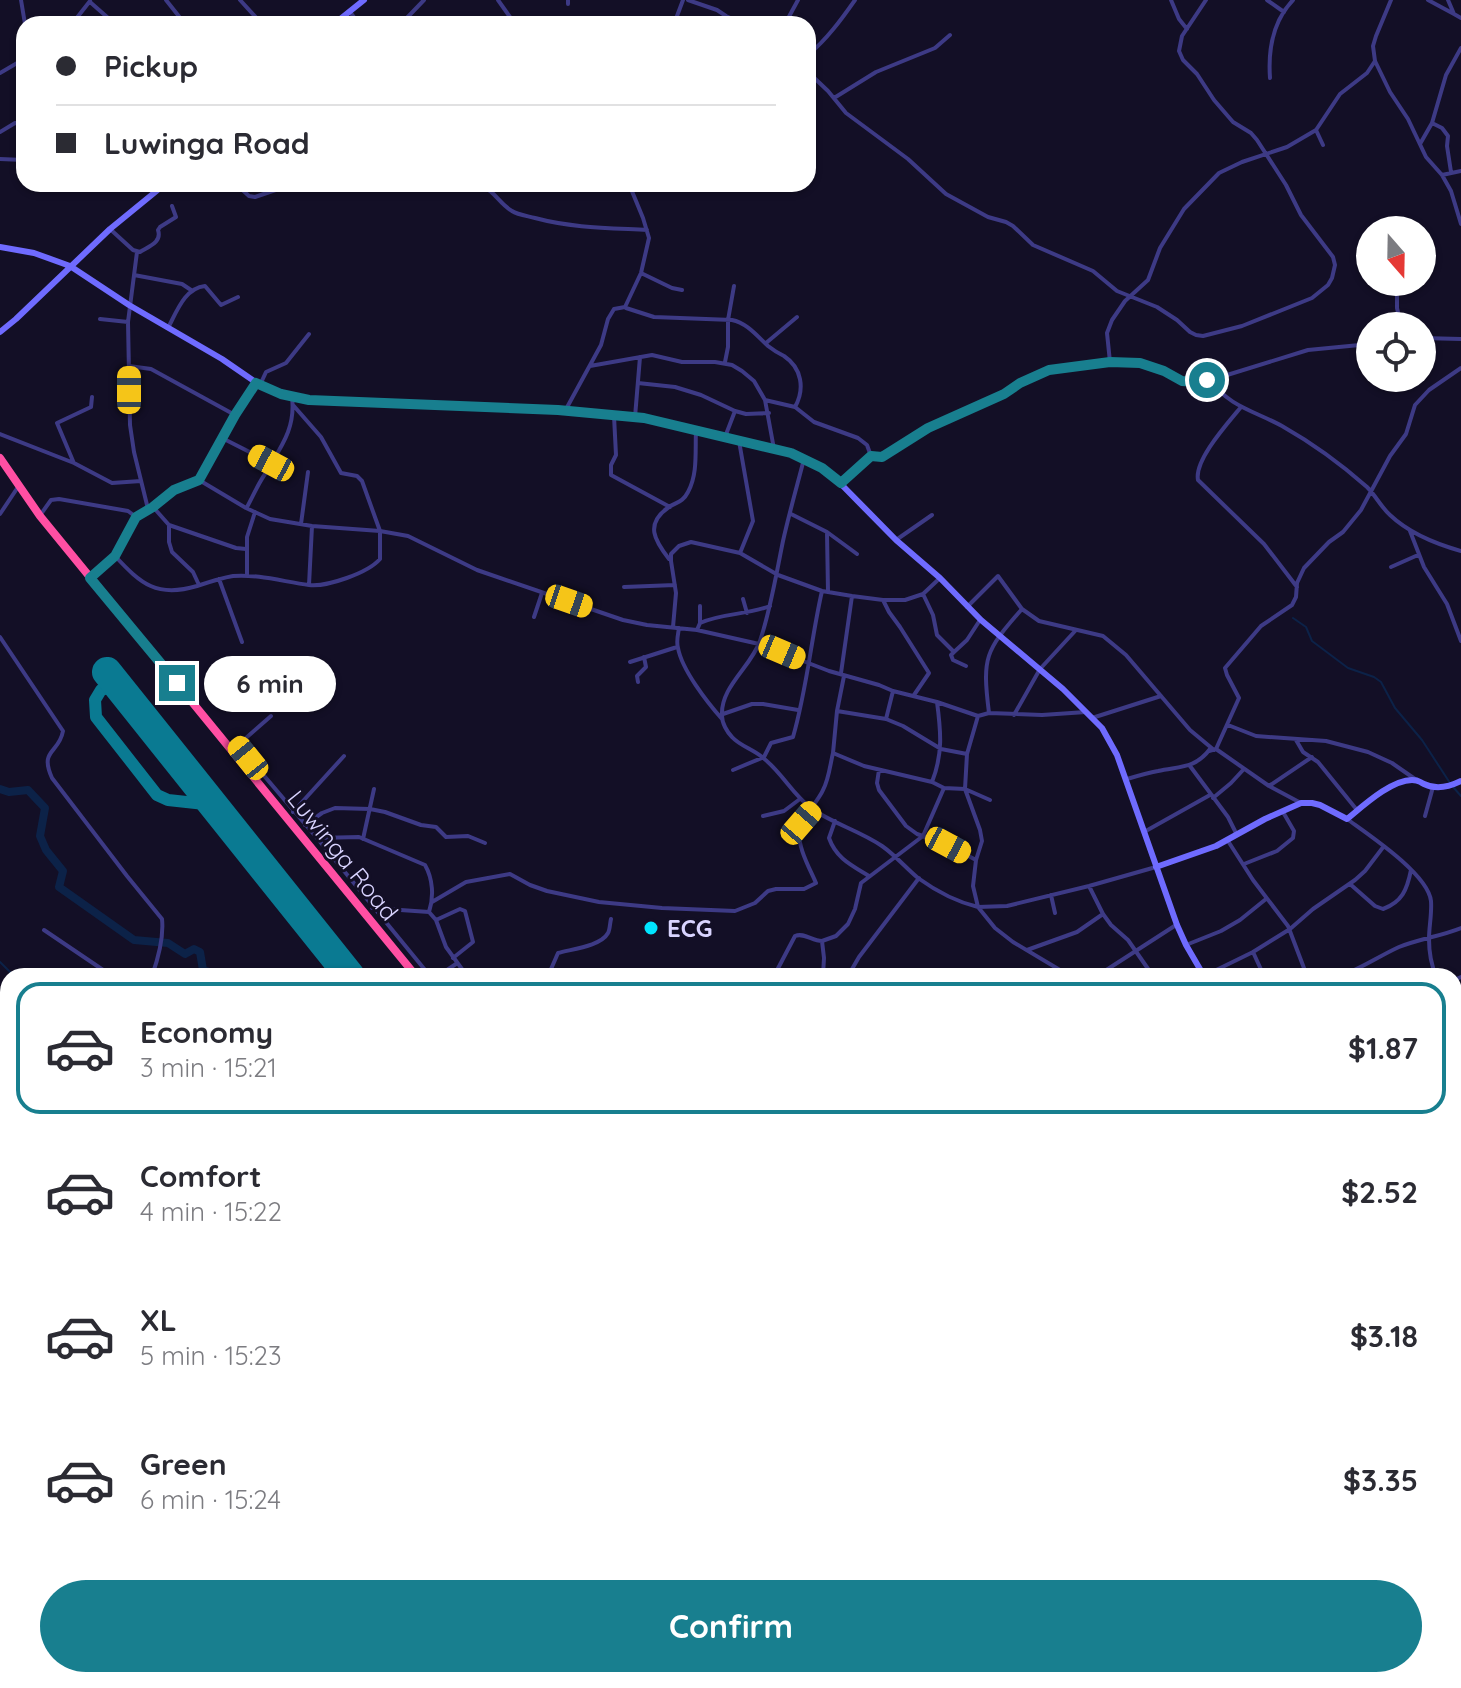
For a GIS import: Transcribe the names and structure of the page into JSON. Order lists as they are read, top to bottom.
{
  "streets": {
    "highway": ["Luwinga Road"]
  },
  "places": ["ECG"],
  "north": "bottom",
  "page": {
    "banner": ["Pickup", "Luwinga Road"],
    "bubble": "6 min",
    "list": [
      {
        "name": "Economy",
        "note": "3 min · 15:21",
        "value": "$1.87"
      },
      {
        "name": "Comfort",
        "note": "4 min · 15:22",
        "value": "$2.52"
      },
      {
        "name": "XL",
        "note": "5 min · 15:23",
        "value": "$3.18"
      },
      {
        "name": "Green",
        "note": "6 min · 15:24",
        "value": "$3.35"
      }
    ],
    "buttons": "Confirm"
  }
}
